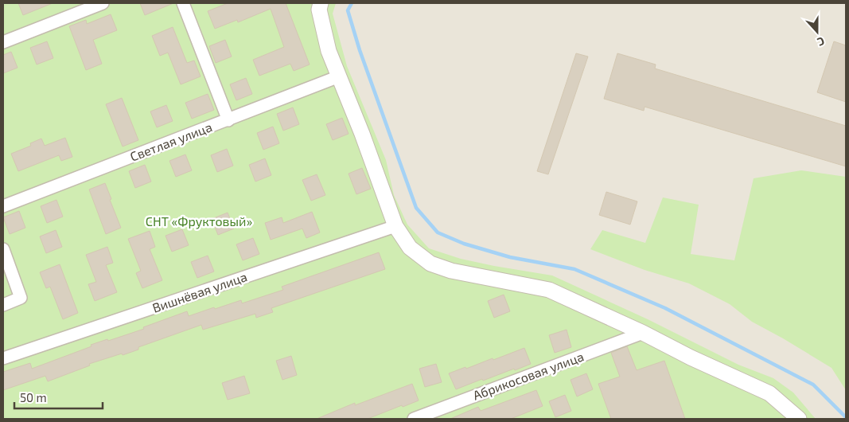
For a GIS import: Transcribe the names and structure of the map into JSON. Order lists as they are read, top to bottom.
{
  "streets": {
    "street": ["Светлая улица", "Вишнёвая улица", "Абрикосовая улица"]
  },
  "parks": ["СНТ «Фруктовый»"],
  "scale_bar": "50 m",
  "north": "bottom"
}
